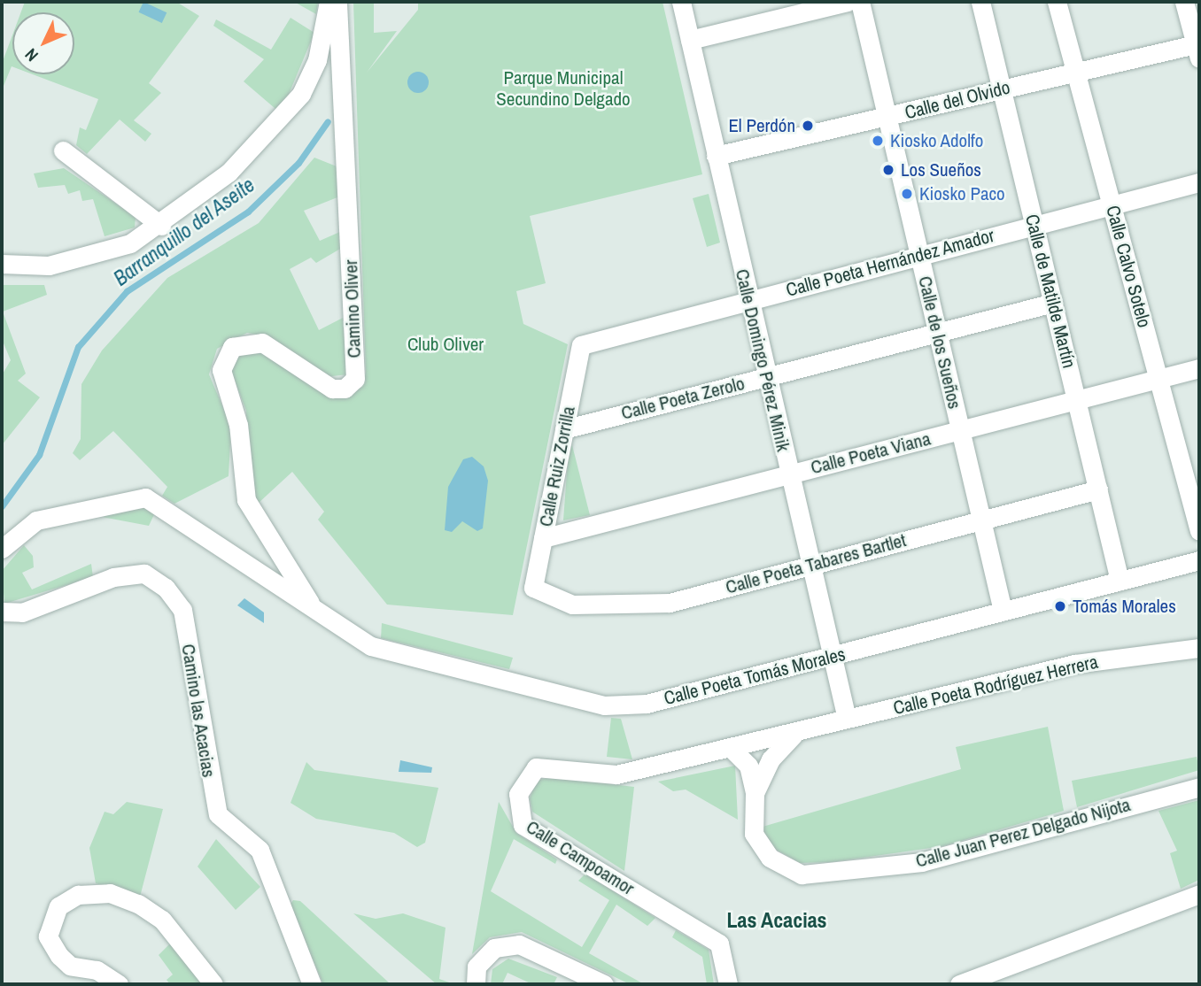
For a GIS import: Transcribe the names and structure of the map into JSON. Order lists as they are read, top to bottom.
{
  "streets": {
    "street": [
      "Calle del Olvido",
      "Calle Poeta Hernández Amador",
      "Calle Calvo Sotelo",
      "Calle de Matilde Martín",
      "Camino Oliver",
      "Calle de los Sueños",
      "Calle Domingo Pérez Minik",
      "Calle Poeta Zerolo",
      "Calle Poeta Viana",
      "Calle Ruiz Zorrilla",
      "Calle Poeta Tabares Bartlet",
      "Calle Poeta Tomás Morales",
      "Calle Poeta Rodríguez Herrera",
      "Camino las Acacias",
      "Calle Juan Perez Delgado Nijota",
      "Calle Campoamor"
    ]
  },
  "crossings": [
    ["Calle del Olvido", "Calle Calvo Sotelo"],
    ["Calle del Olvido", "Calle de Matilde Martín"],
    ["Calle del Olvido", "Calle de los Sueños"],
    ["Calle del Olvido", "Calle Domingo Pérez Minik"],
    ["Calle Poeta Hernández Amador", "Calle Calvo Sotelo"],
    ["Calle Poeta Hernández Amador", "Calle de Matilde Martín"],
    ["Calle Poeta Hernández Amador", "Calle de los Sueños"],
    ["Calle Poeta Hernández Amador", "Calle Domingo Pérez Minik"],
    ["Calle Poeta Hernández Amador", "Calle Ruiz Zorrilla"],
    ["Calle Calvo Sotelo", "Calle Poeta Viana"],
    ["Calle de Matilde Martín", "Calle Poeta Zerolo"],
    ["Calle de Matilde Martín", "Calle Poeta Viana"],
    ["Calle de Matilde Martín", "Calle Poeta Tabares Bartlet"],
    ["Calle de Matilde Martín", "Calle Poeta Tomás Morales"],
    ["Camino Oliver", "Calle Poeta Tomás Morales"],
    ["Calle de los Sueños", "Calle Poeta Zerolo"],
    ["Calle de los Sueños", "Calle Poeta Viana"],
    ["Calle de los Sueños", "Calle Poeta Tabares Bartlet"],
    ["Calle de los Sueños", "Calle Poeta Tomás Morales"],
    ["Calle Domingo Pérez Minik", "Calle Poeta Zerolo"],
    ["Calle Domingo Pérez Minik", "Calle Poeta Viana"],
    ["Calle Domingo Pérez Minik", "Calle Poeta Tabares Bartlet"],
    ["Calle Domingo Pérez Minik", "Calle Poeta Tomás Morales"],
    ["Calle Domingo Pérez Minik", "Calle Poeta Rodríguez Herrera"],
    ["Calle Poeta Zerolo", "Calle Ruiz Zorrilla"],
    ["Calle Poeta Viana", "Calle Ruiz Zorrilla"],
    ["Calle Ruiz Zorrilla", "Calle Poeta Tabares Bartlet"],
    ["Calle Poeta Rodríguez Herrera", "Calle Juan Perez Delgado Nijota"],
    ["Calle Poeta Rodríguez Herrera", "Calle Campoamor"],
    ["Calle Juan Perez Delgado Nijota", "Calle Campoamor"]
  ],
  "districts": ["Las Acacias"],
  "water": ["Barranquillo del Aseite"],
  "parks": ["Parque Municipal Secundino Delgado", "Club Oliver"],
  "places": [
    "El Perdón",
    "Kiosko Adolfo",
    "Los Sueños",
    "Kiosko Paco",
    "Tomás Morales"
  ],
  "north": "bottom left"
}
